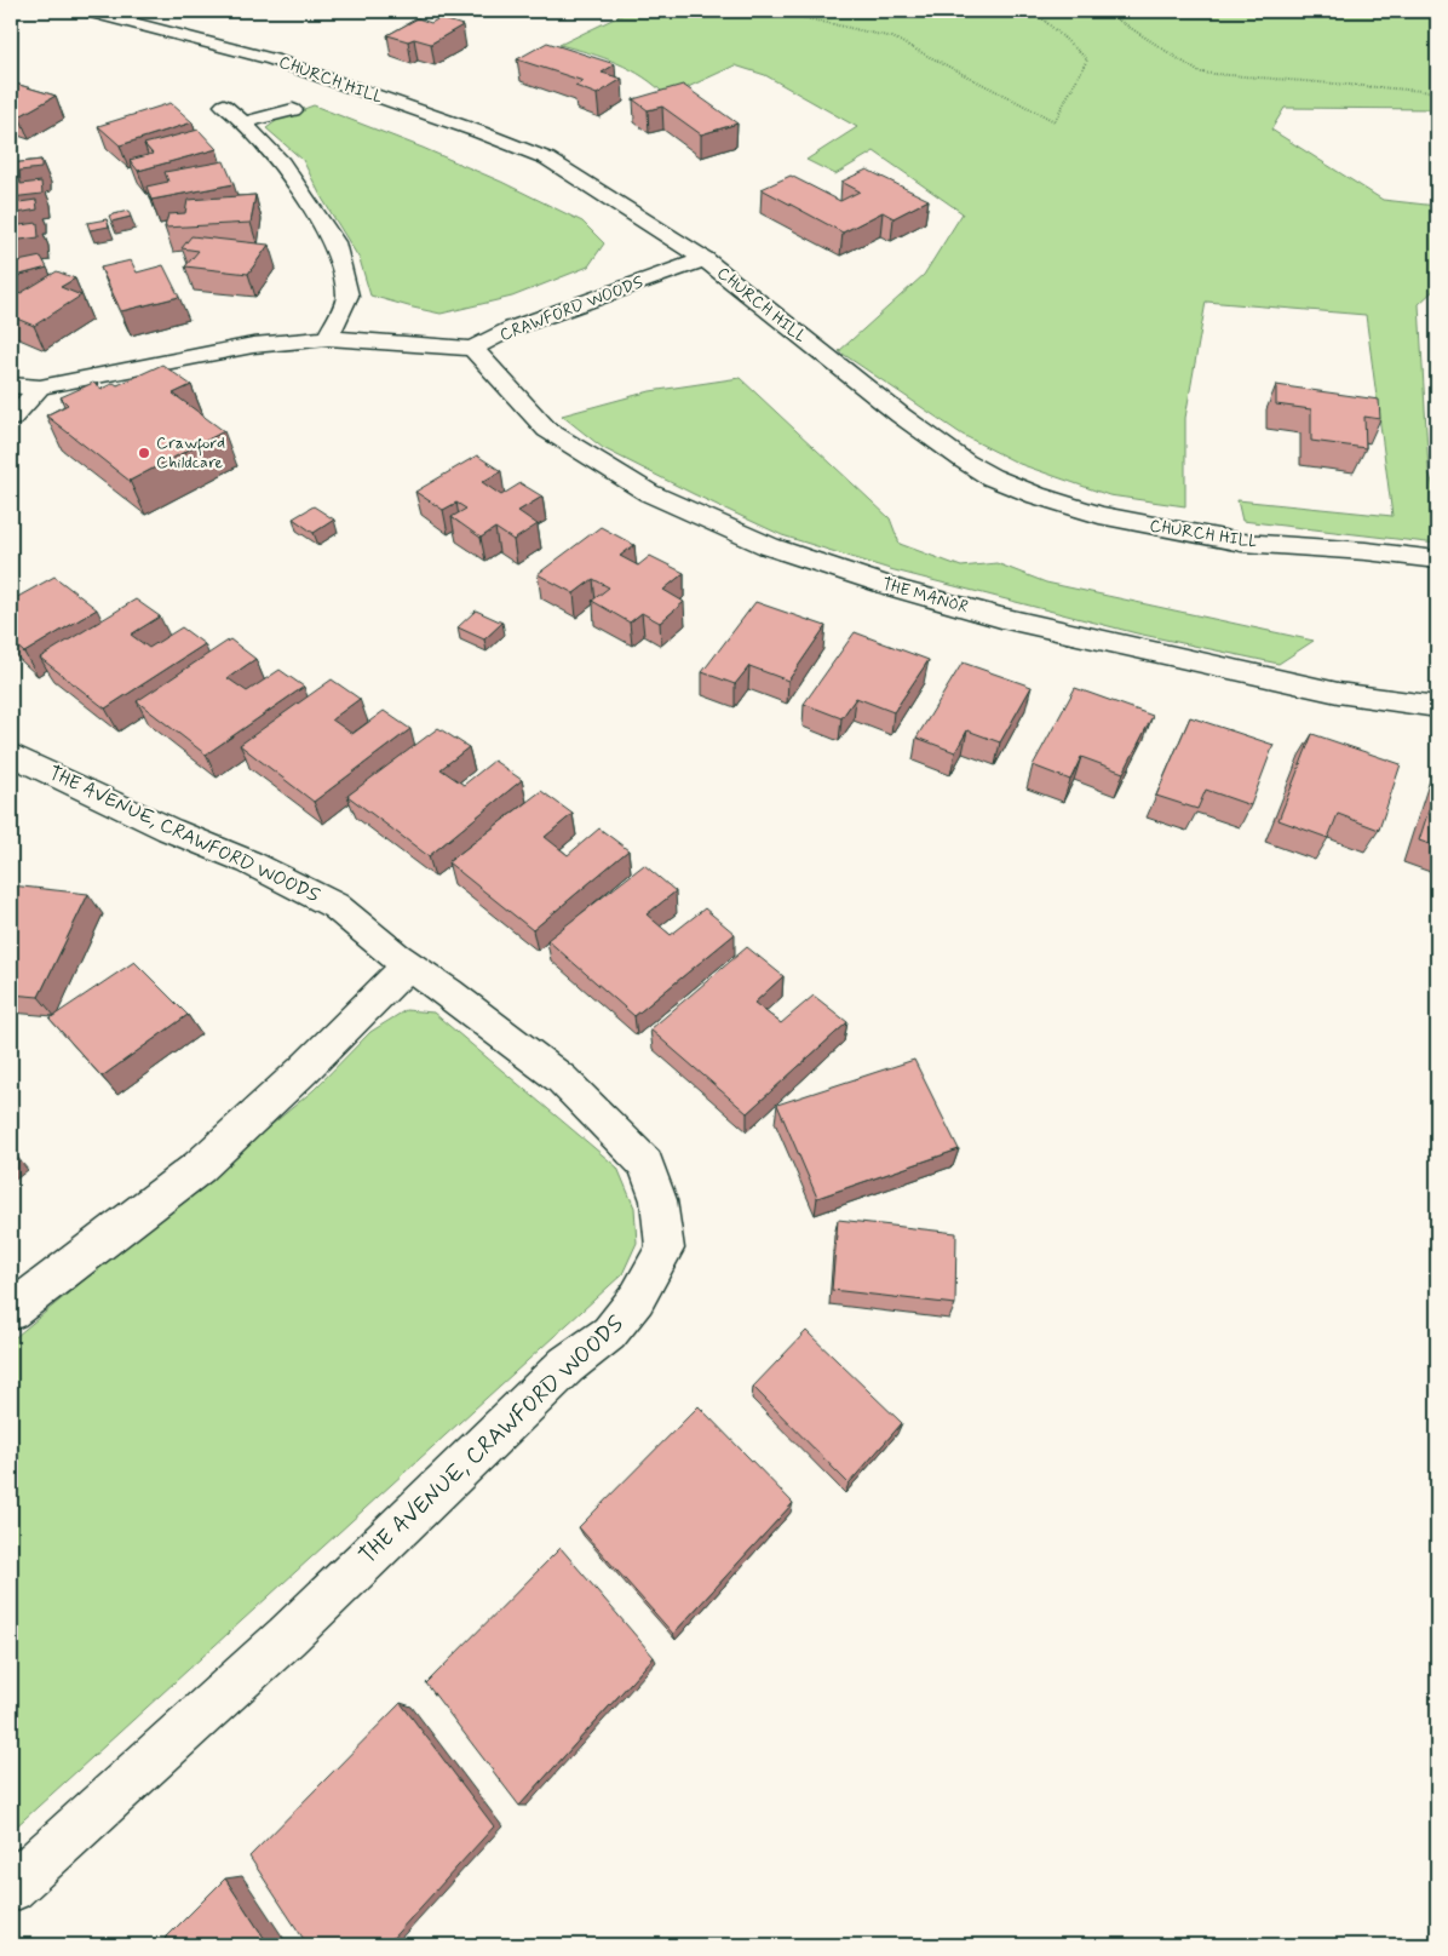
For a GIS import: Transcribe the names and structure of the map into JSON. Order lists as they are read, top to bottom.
{
  "streets": {
    "street": [
      "CHURCH HILL",
      "CRAWFORD WOODS",
      "THE MANOR",
      "THE AVENUE, CRAWFORD WOODS"
    ]
  },
  "crossings": [
    ["CHURCH HILL", "CRAWFORD WOODS"],
    ["CRAWFORD WOODS", "THE MANOR"]
  ],
  "places": ["Crawford Childcare"]
}
